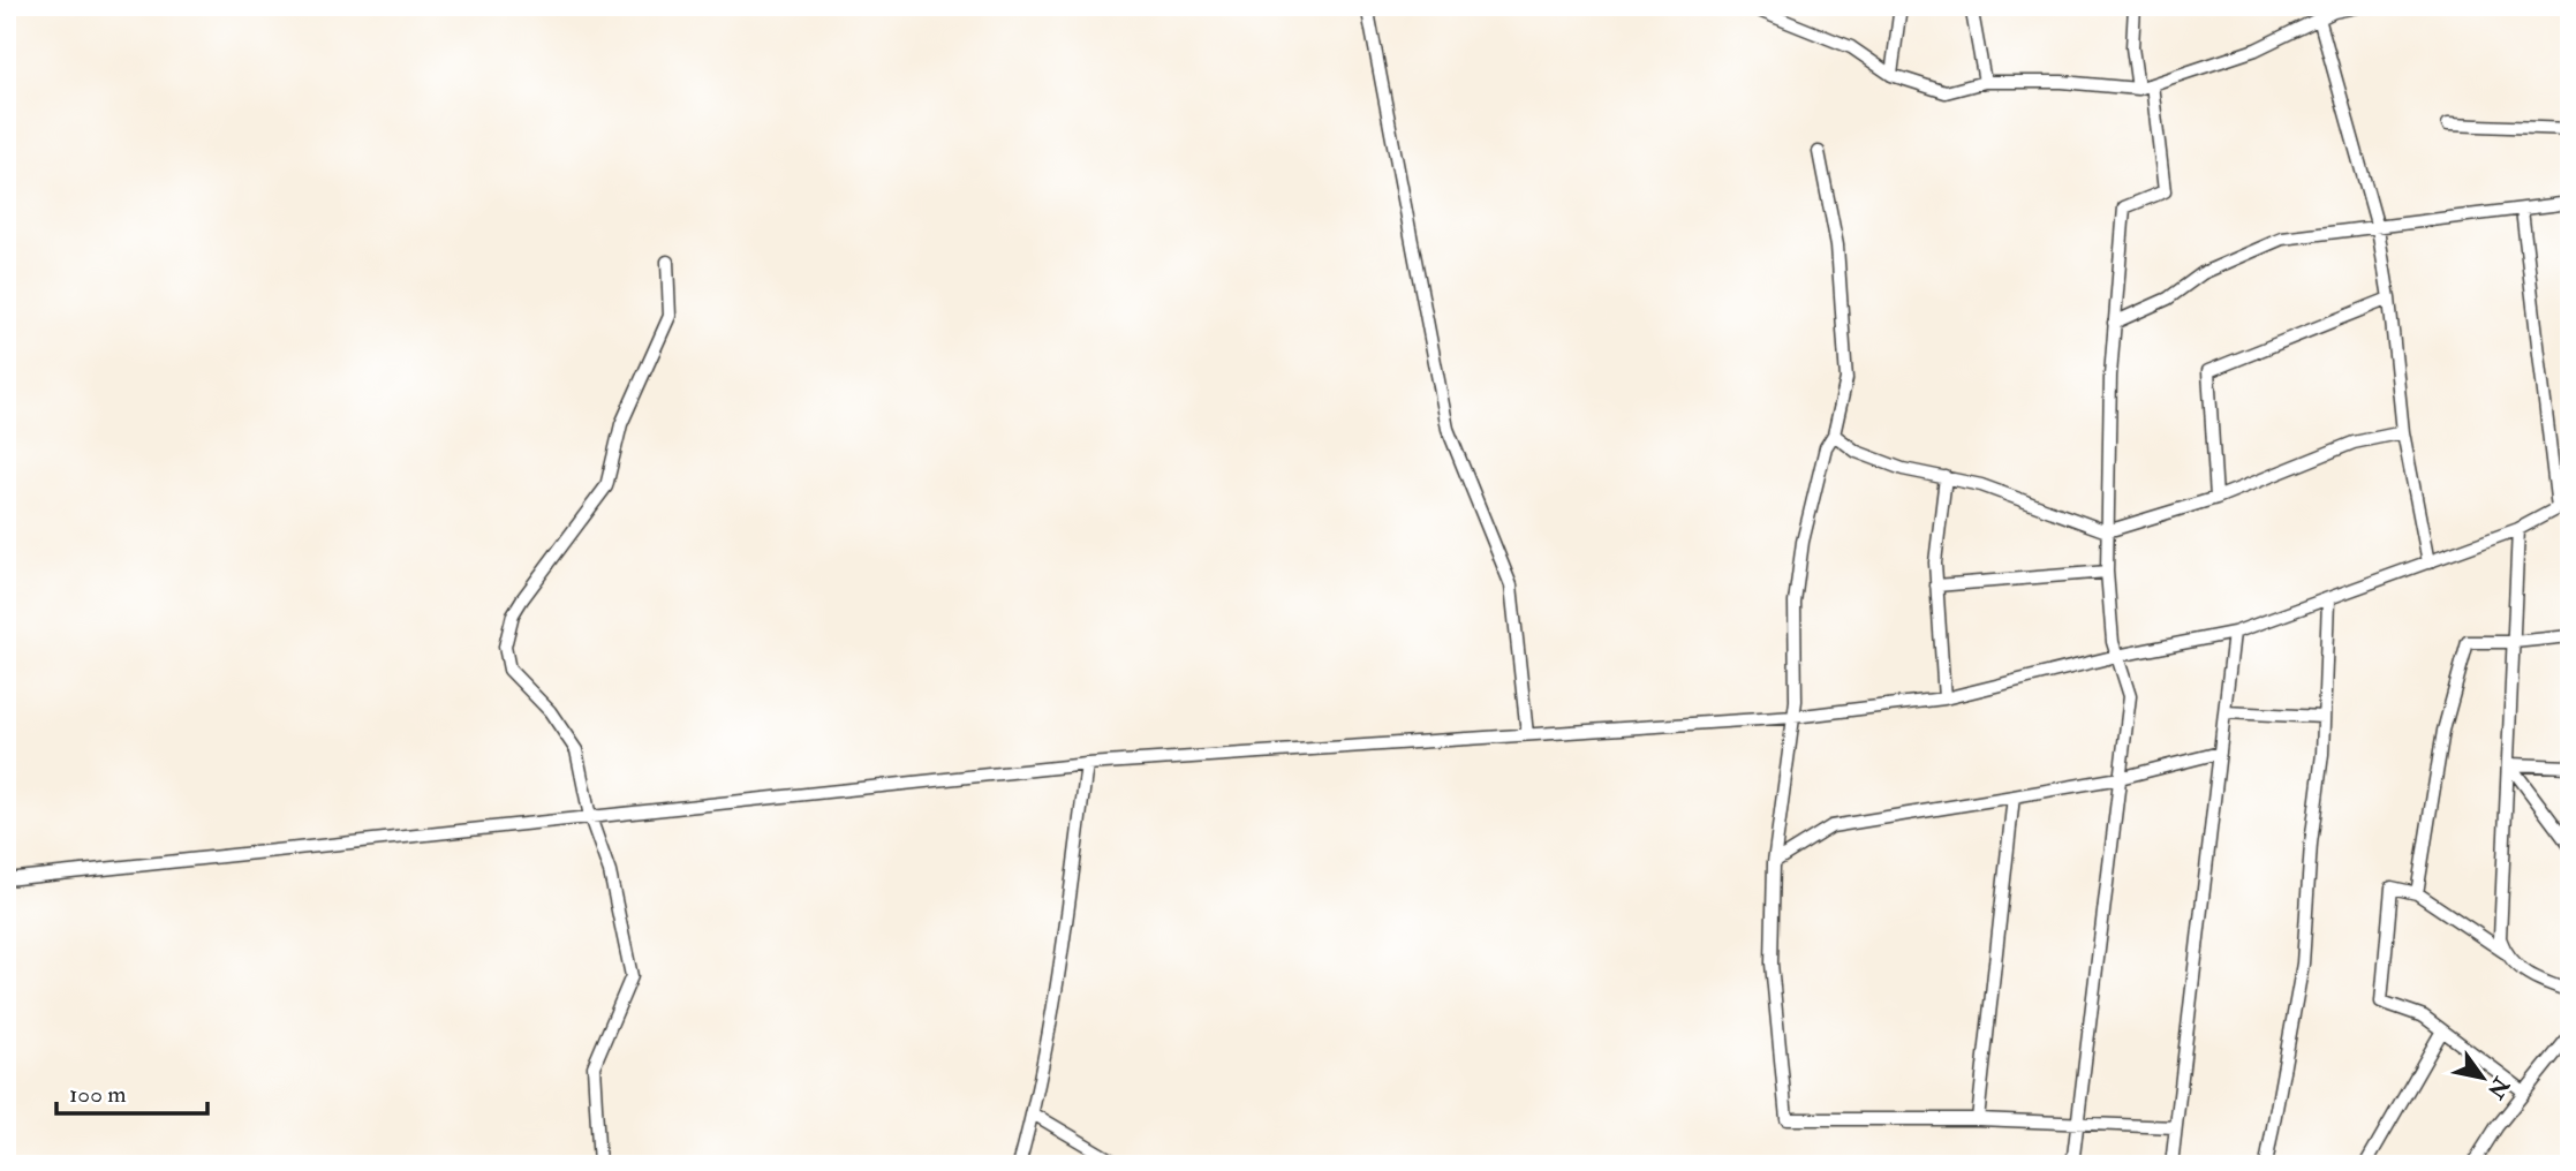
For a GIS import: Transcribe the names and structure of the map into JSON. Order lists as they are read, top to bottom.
{
  "scale_bar": "100 m",
  "north": "bottom right"
}
